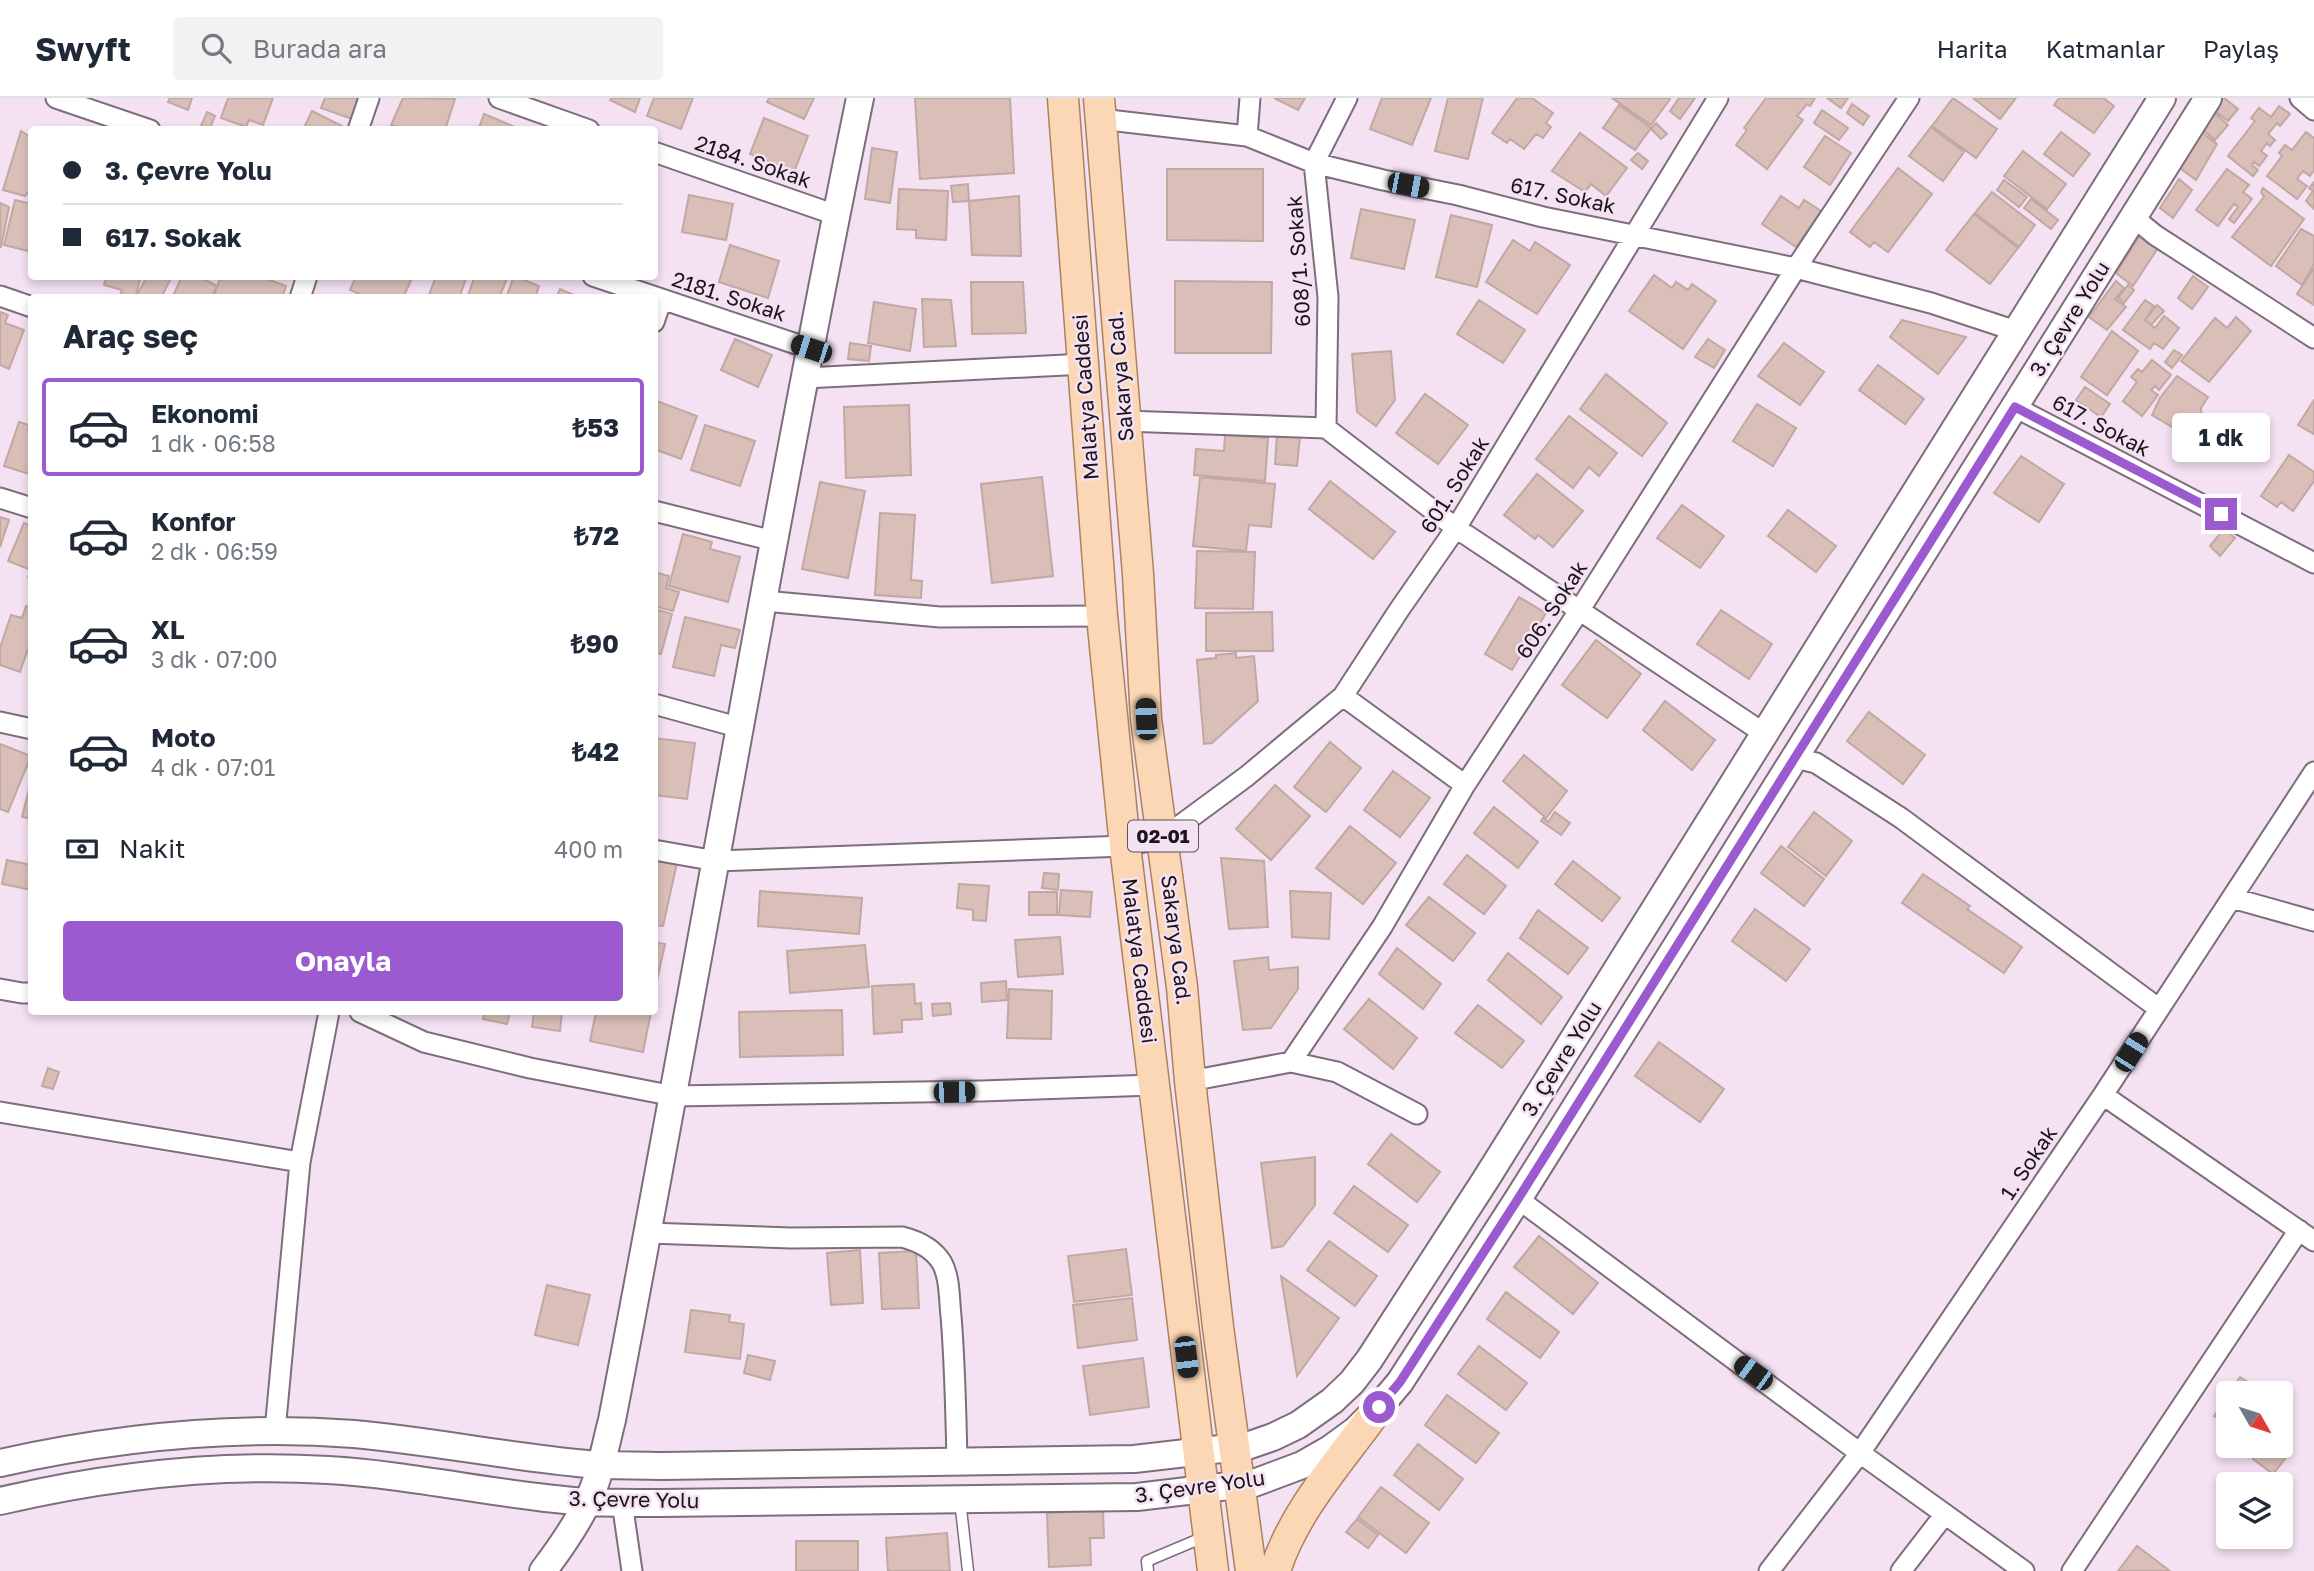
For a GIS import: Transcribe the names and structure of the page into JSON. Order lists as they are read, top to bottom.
{
  "streets": {
    "main road": [
      "3. Çevre Yolu",
      "Sakarya Cad.",
      "Malatya Caddesi",
      "02-01"
    ],
    "street": [
      "2184. Sokak",
      "617. Sokak",
      "608/1. Sokak",
      "2181. Sokak",
      "601. Sokak",
      "606. Sokak",
      "1. Sokak"
    ]
  },
  "crossings": [
    ["617. Sokak", "608/1. Sokak"],
    ["617. Sokak", "3. Çevre Yolu"],
    ["617. Sokak", "Sakarya Cad."],
    ["617. Sokak", "601. Sokak"],
    ["617. Sokak", "606. Sokak"],
    ["3. Çevre Yolu", "Sakarya Cad."],
    ["3. Çevre Yolu", "Malatya Caddesi"],
    ["Sakarya Cad.", "601. Sokak"]
  ],
  "north": "bottom right",
  "page": {
    "header": "Swyft",
    "search": "Burada ara",
    "nav": ["Harita", "Katmanlar", "Paylaş"],
    "banner": ["3. Çevre Yolu", "617. Sokak"],
    "heading": "Araç seç",
    "list": [
      {
        "name": "Ekonomi",
        "note": "1 dk · 06:58",
        "value": "₺53"
      },
      {
        "name": "Konfor",
        "note": "2 dk · 06:59",
        "value": "₺72"
      },
      {
        "name": "XL",
        "note": "3 dk · 07:00",
        "value": "₺90"
      },
      {
        "name": "Moto",
        "note": "4 dk · 07:01",
        "value": "₺42"
      }
    ],
    "bubble": "1 dk",
    "pay": ["Nakit", "400 m"],
    "buttons": "Onayla"
  }
}
